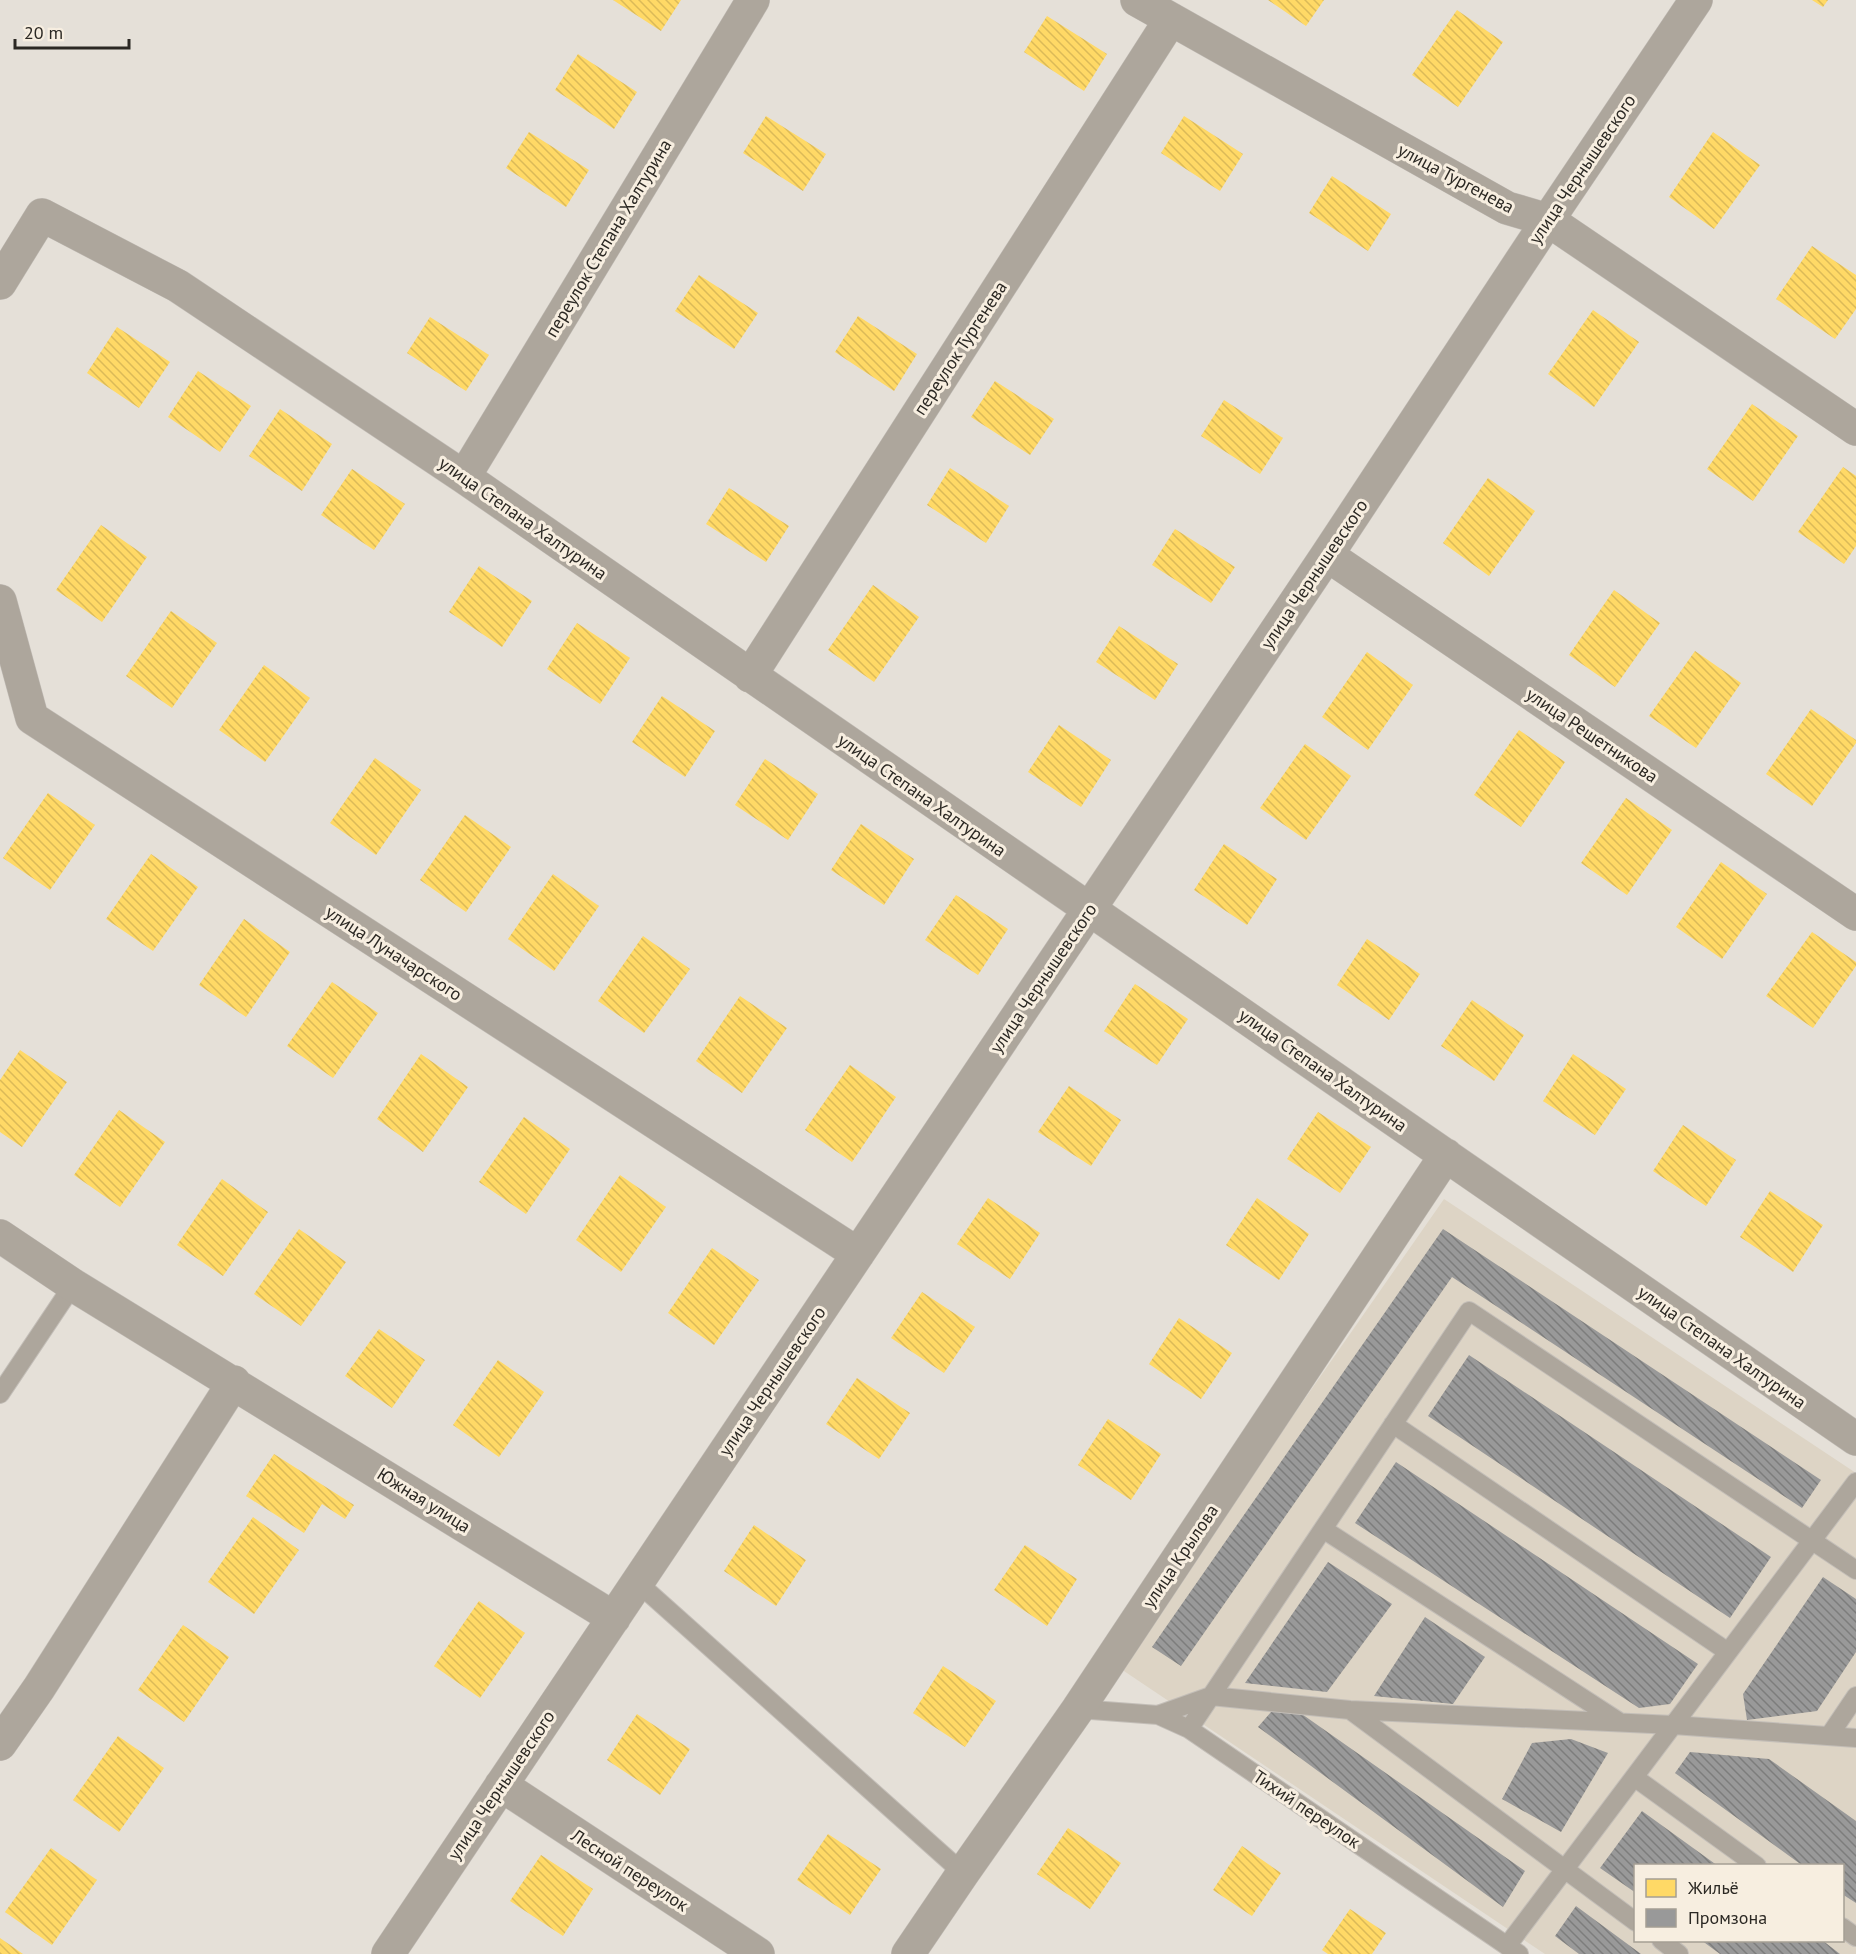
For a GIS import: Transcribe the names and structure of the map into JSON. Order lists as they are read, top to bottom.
{
  "streets": {
    "street": [
      "улица Чернышевского",
      "улица Тургенева",
      "переулок Степана Халтурина",
      "переулок Тургенева",
      "улица Степана Халтурина",
      "улица Решетникова",
      "улица Луначарского",
      "Южная улица",
      "улица Крылова",
      "Лесной переулок"
    ],
    "lane": ["Тихий переулок"]
  },
  "crossings": [
    ["улица Чернышевского", "улица Тургенева"],
    ["улица Чернышевского", "улица Степана Халтурина"],
    ["улица Чернышевского", "улица Решетникова"],
    ["улица Чернышевского", "улица Луначарского"],
    ["улица Чернышевского", "Южная улица"],
    ["улица Чернышевского", "Лесной переулок"],
    ["улица Тургенева", "переулок Тургенева"],
    ["переулок Степана Халтурина", "улица Степана Халтурина"],
    ["переулок Тургенева", "улица Степана Халтурина"],
    ["улица Степана Халтурина", "улица Крылова"],
    ["улица Крылова", "Тихий переулок"]
  ],
  "legend": ["Жильё", "Промзона"],
  "scale_bar": "20 m"
}
